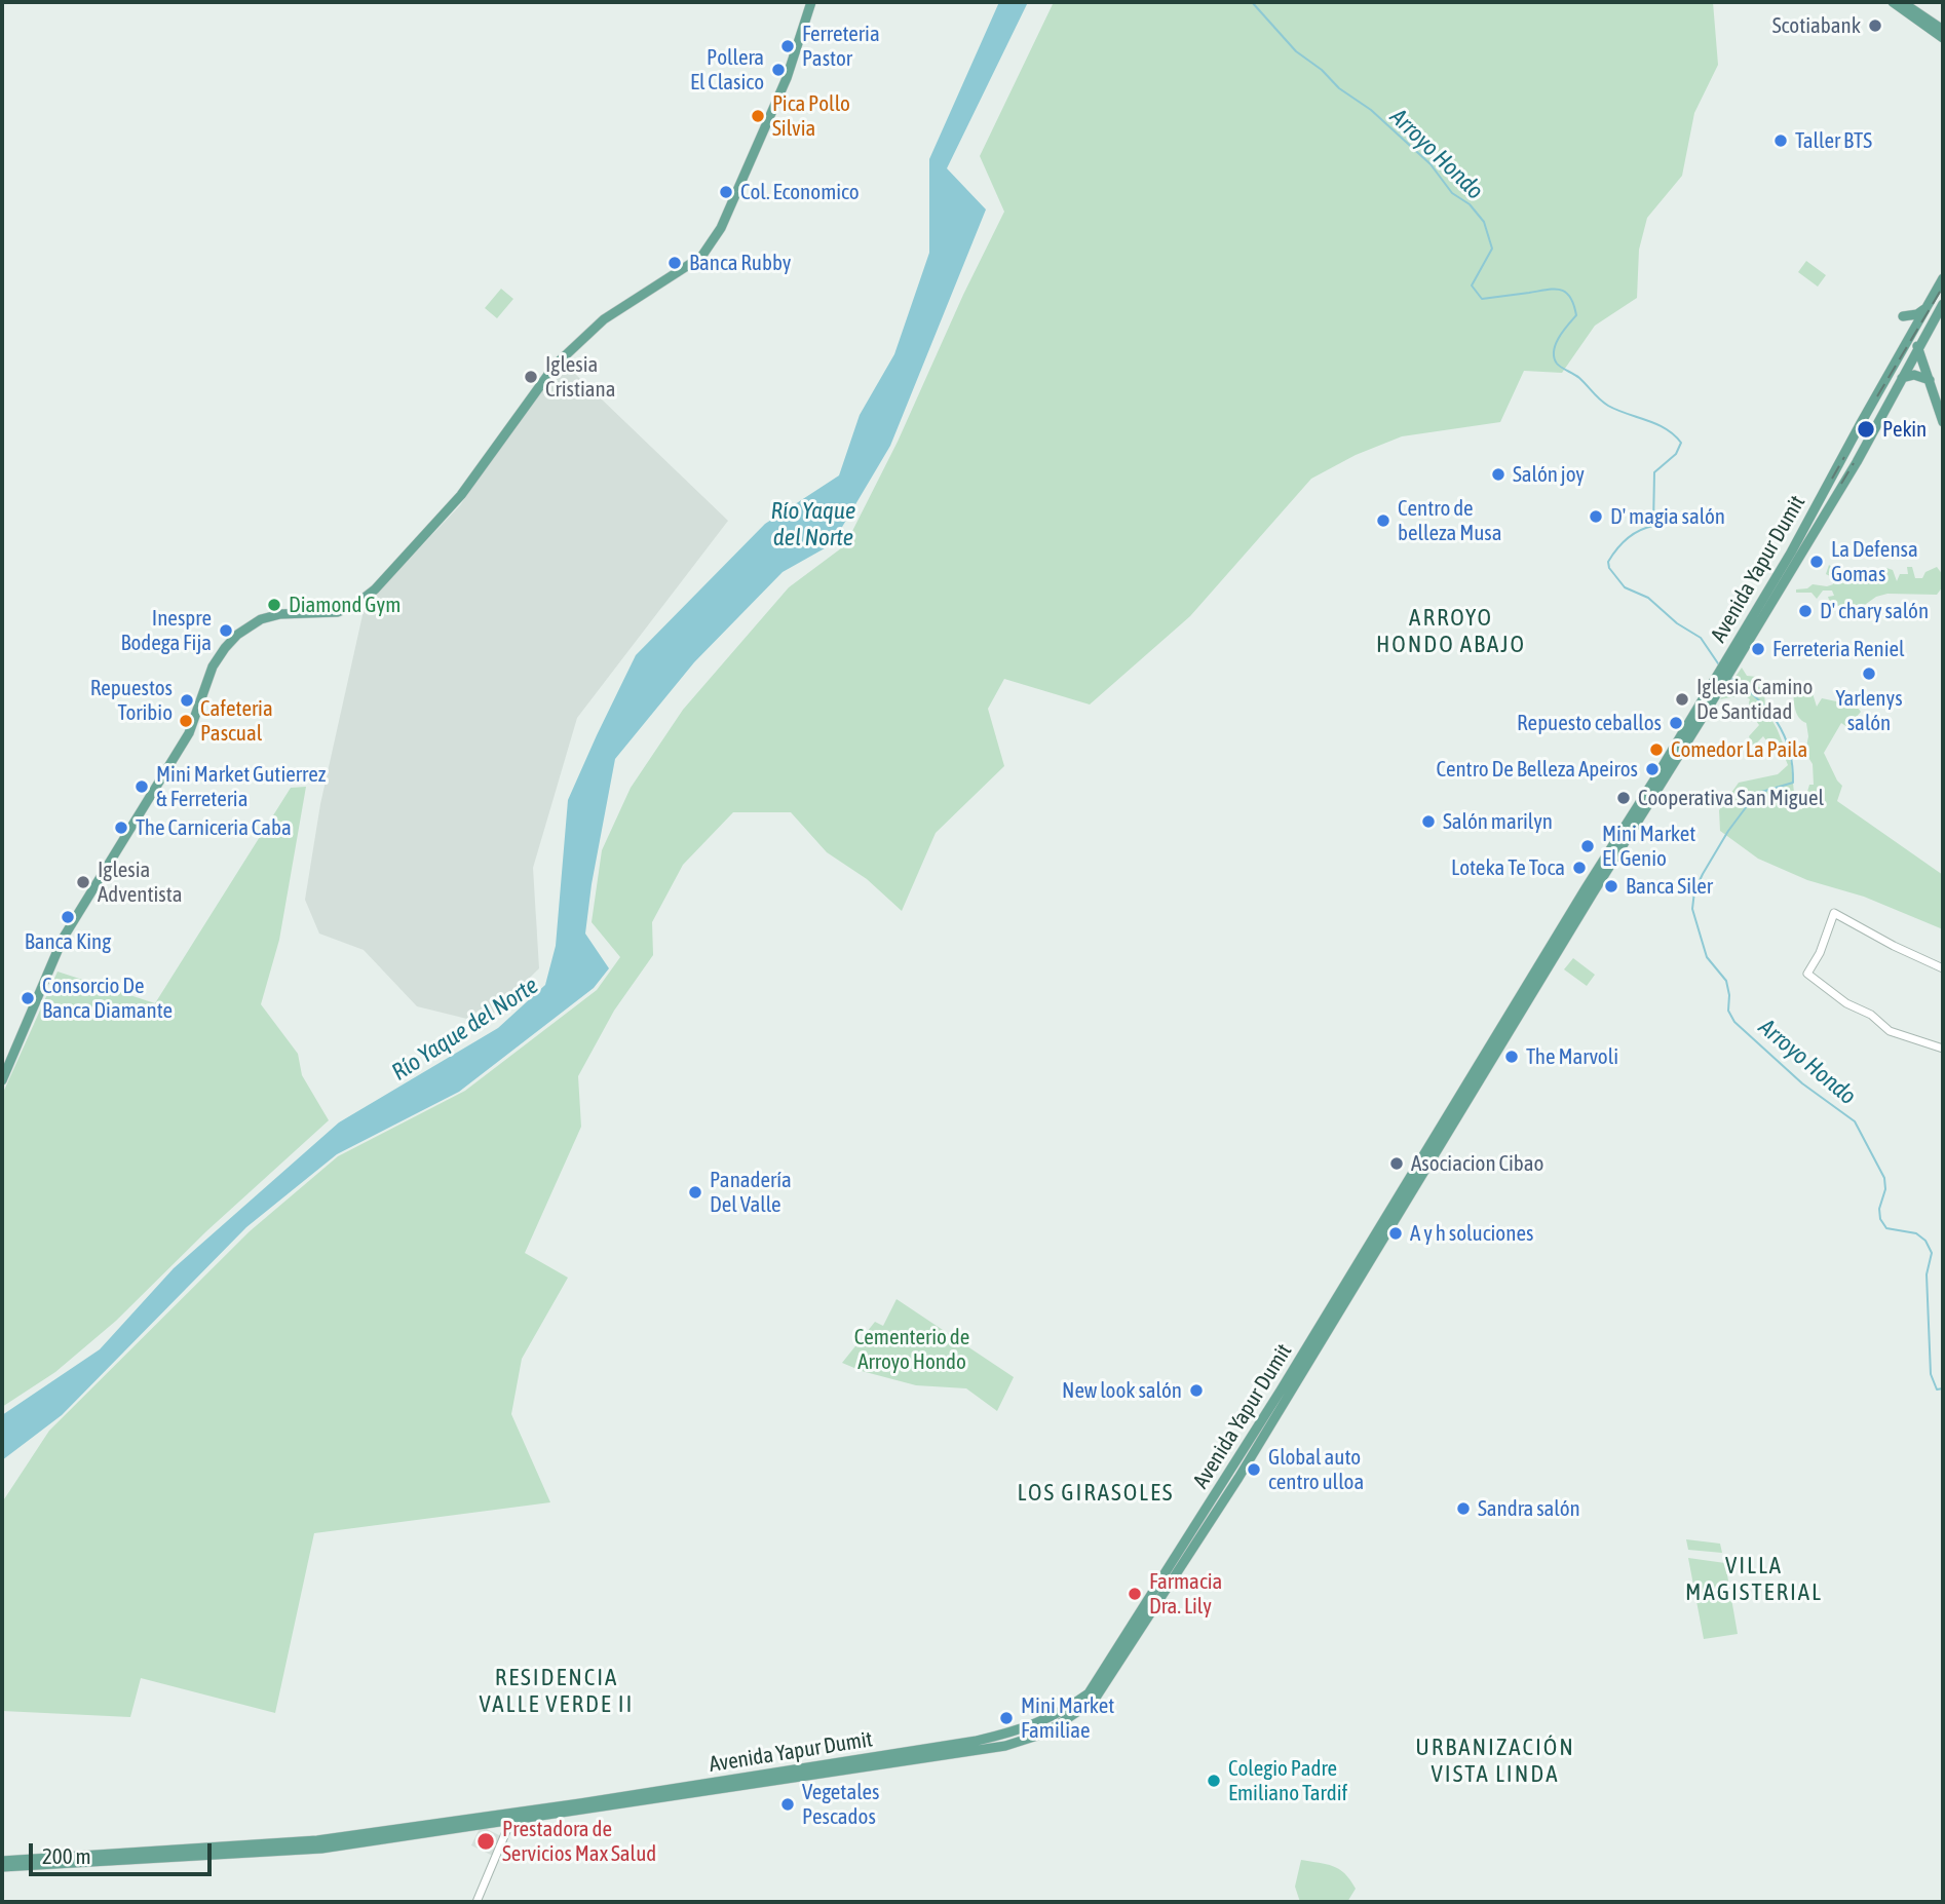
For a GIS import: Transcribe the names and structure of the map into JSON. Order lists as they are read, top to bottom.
{
  "streets": {
    "main road": ["Avenida Yapur Dumit"]
  },
  "districts": [
    "ARROYO HONDO ABAJO",
    "LOS GIRASOLES",
    "VILLA MAGISTERIAL",
    "RESIDENCIA VALLE VERDE II",
    "URBANIZACIÓN VISTA LINDA"
  ],
  "water": ["Arroyo Hondo", "Río Yaque del Norte"],
  "parks": ["Cementerio de Arroyo Hondo"],
  "places": [
    "Scotiabank",
    "Ferreteria Pastor",
    "Pollera El Clasico",
    "Pica Pollo Silvia",
    "Taller BTS",
    "Col. Economico",
    "Banca Rubby",
    "Iglesia Cristiana",
    "Pekin",
    "Salón joy",
    "D' magia salón",
    "Centro de belleza Musa",
    "La Defensa Gomas",
    "Diamond Gym",
    "D' chary salón",
    "Inespre Bodega Fija",
    "Ferreteria Reniel",
    "Yarlenys salón",
    "Iglesia Camino De Santidad",
    "Repuestos Toribio",
    "Cafeteria Pascual",
    "Repuesto ceballos",
    "Comedor La Paila",
    "Centro De Belleza Apeiros",
    "Mini Market Gutierrez & Ferreteria",
    "Cooperativa San Miguel",
    "Salón marilyn",
    "The Carniceria Caba",
    "Mini Market El Genio",
    "Loteka Te Toca",
    "Iglesia Adventista",
    "Banca Siler",
    "Banca King",
    "Consorcio De Banca Diamante",
    "The Marvoli",
    "Asociacion Cibao",
    "Panadería Del Valle",
    "A y h soluciones",
    "New look salón",
    "Global auto centro ulloa",
    "Sandra salón",
    "Farmacia Dra. Lily",
    "Mini Market Familiae",
    "Colegio Padre Emiliano Tardif",
    "Vegetales Pescados",
    "Prestadora de Servicios Max Salud"
  ],
  "scale_bar": "200 m"
}
